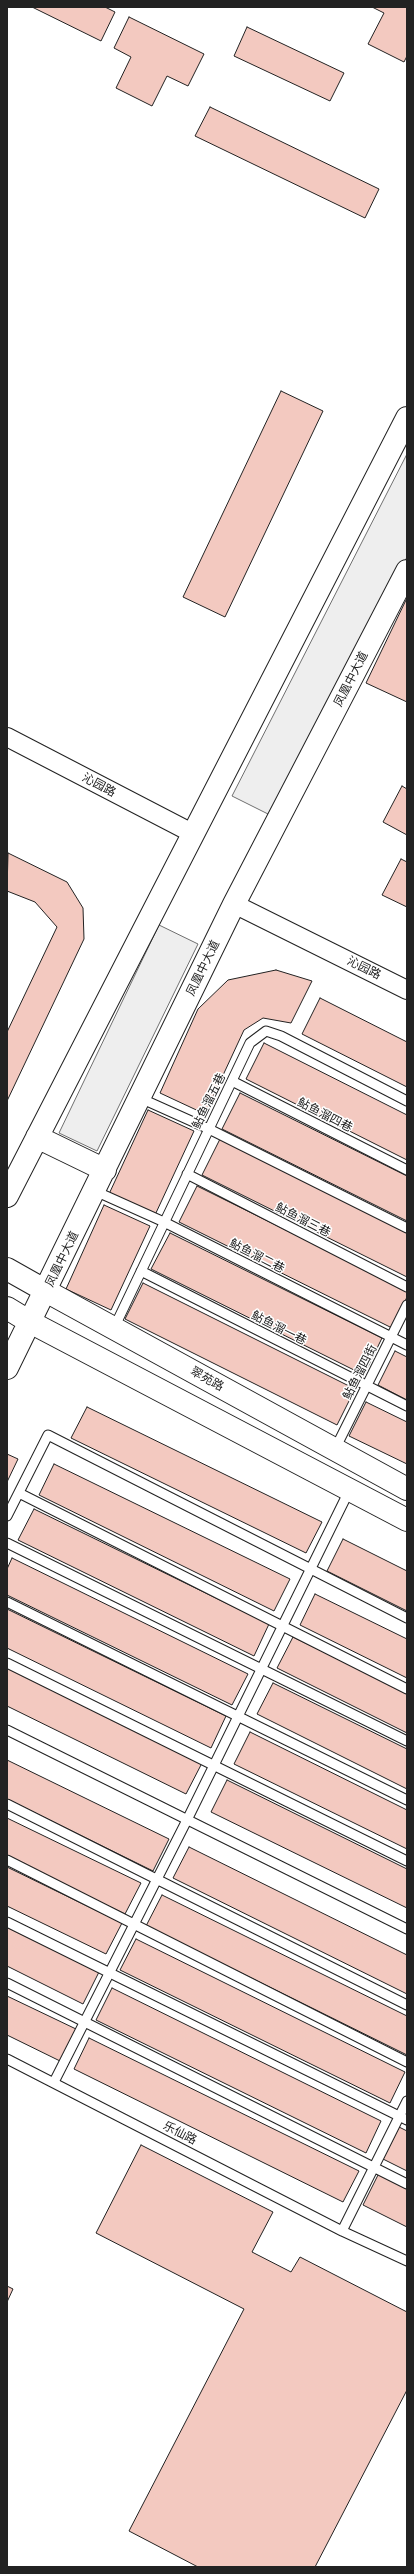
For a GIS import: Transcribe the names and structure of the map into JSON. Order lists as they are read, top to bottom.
{
  "streets": {
    "main road": ["凤凰中大道", "翠苑路"],
    "street": ["沁园路"],
    "lane": [
      "鲇鱼溜五巷",
      "鲇鱼溜四巷",
      "鲇鱼溜三巷",
      "鲇鱼溜二巷",
      "鲇鱼溜一巷",
      "鲇鱼溜四街",
      "乐仙路"
    ]
  },
  "crossings": [
    ["凤凰中大道", "沁园路"],
    ["凤凰中大道", "鲇鱼溜二巷"],
    ["凤凰中大道", "翠苑路"],
    ["鲇鱼溜五巷", "鲇鱼溜四巷"],
    ["鲇鱼溜五巷", "鲇鱼溜三巷"],
    ["鲇鱼溜五巷", "鲇鱼溜二巷"],
    ["鲇鱼溜五巷", "鲇鱼溜一巷"],
    ["鲇鱼溜五巷", "翠苑路"],
    ["鲇鱼溜二巷", "鲇鱼溜四街"],
    ["鲇鱼溜一巷", "鲇鱼溜四街"],
    ["鲇鱼溜四街", "翠苑路"]
  ]
}
